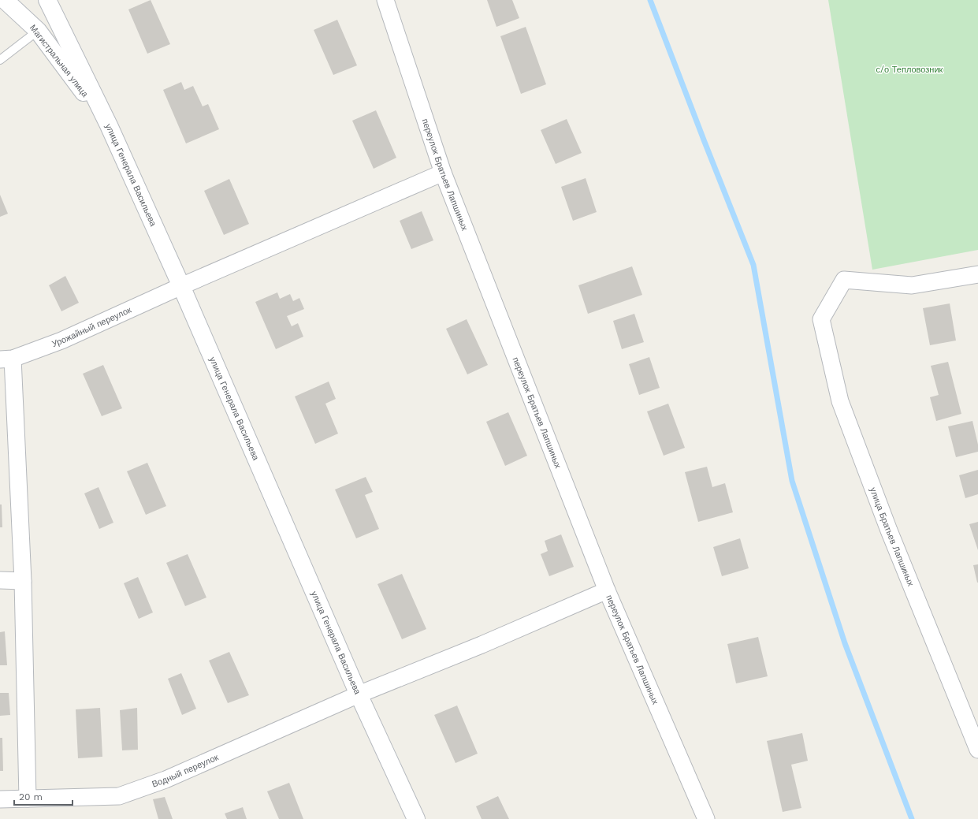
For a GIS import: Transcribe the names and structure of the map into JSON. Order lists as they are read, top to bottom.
{
  "streets": {
    "main road": ["Магистральная улица", "улица Генерала Васильева"],
    "street": [
      "переулок Братьев Лапшиных",
      "Урожайный переулок",
      "улица Братьев Лапшиных",
      "Водный переулок"
    ]
  },
  "crossings": [
    ["Магистральная улица", "улица Генерала Васильева"],
    ["переулок Братьев Лапшиных", "Урожайный переулок"],
    ["переулок Братьев Лапшиных", "Водный переулок"],
    ["улица Генерала Васильева", "Урожайный переулок"],
    ["улица Генерала Васильева", "Водный переулок"]
  ],
  "parks": ["с/о Тепловозник"],
  "scale_bar": "20 m"
}
